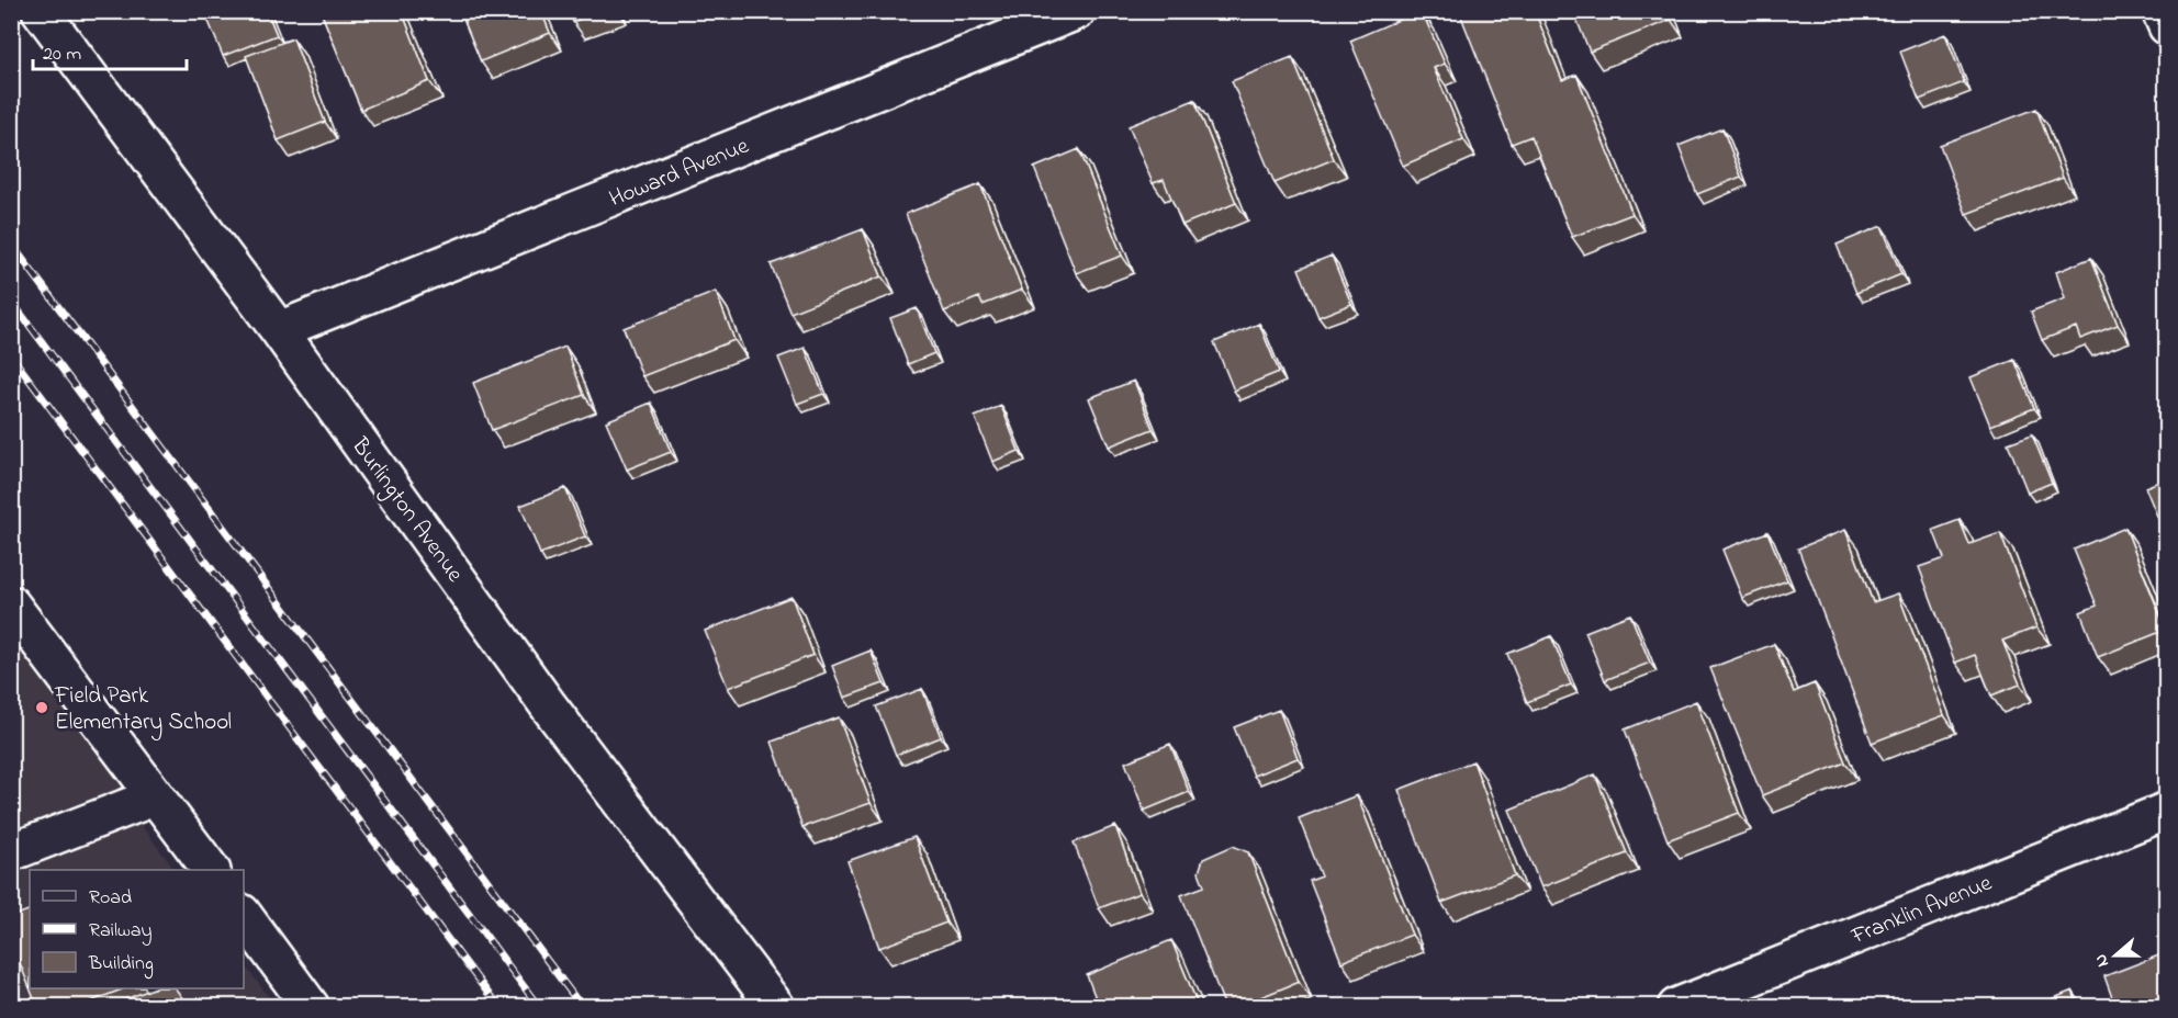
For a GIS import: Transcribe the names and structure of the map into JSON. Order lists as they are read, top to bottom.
{
  "streets": {
    "street": ["Howard Avenue", "Burlington Avenue", "Franklin Avenue"]
  },
  "crossings": [
    ["Howard Avenue", "Burlington Avenue"]
  ],
  "places": ["Field Park Elementary School"],
  "legend": ["Road", "Railway", "Building"],
  "scale_bar": "20 m",
  "north": "left"
}
